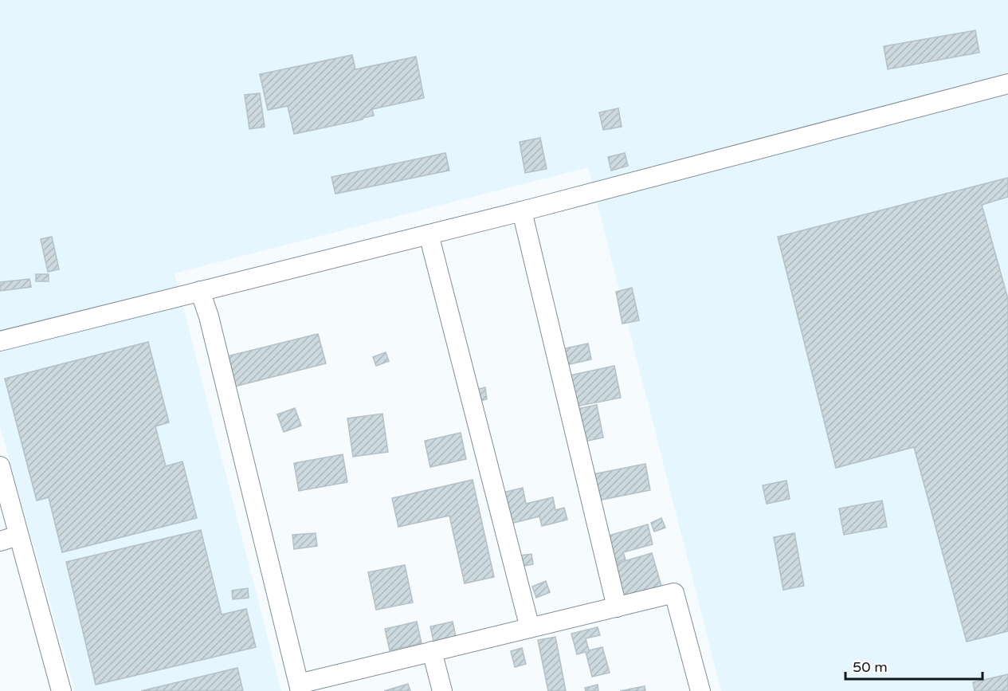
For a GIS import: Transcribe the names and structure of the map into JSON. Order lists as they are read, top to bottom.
{
  "scale_bar": "50 m"
}
